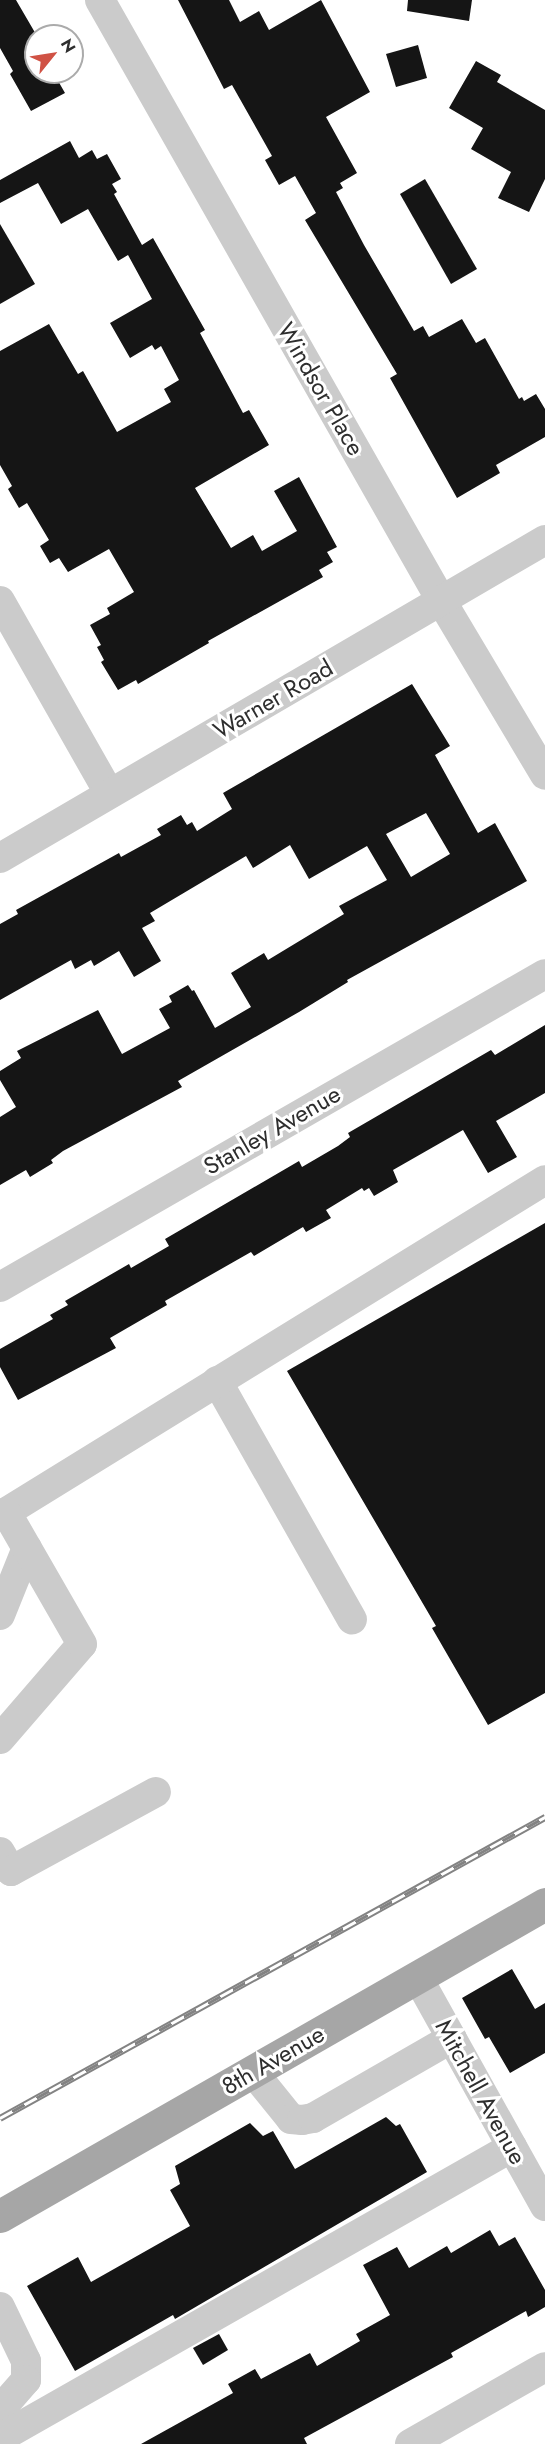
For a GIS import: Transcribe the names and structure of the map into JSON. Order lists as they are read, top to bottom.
{
  "streets": {
    "main road": ["8th Avenue"],
    "street": [
      "Windsor Place",
      "Warner Road",
      "Stanley Avenue",
      "Mitchell Avenue"
    ]
  },
  "crossings": [
    ["Windsor Place", "Warner Road"],
    ["8th Avenue", "Mitchell Avenue"]
  ],
  "north": "top right"
}
